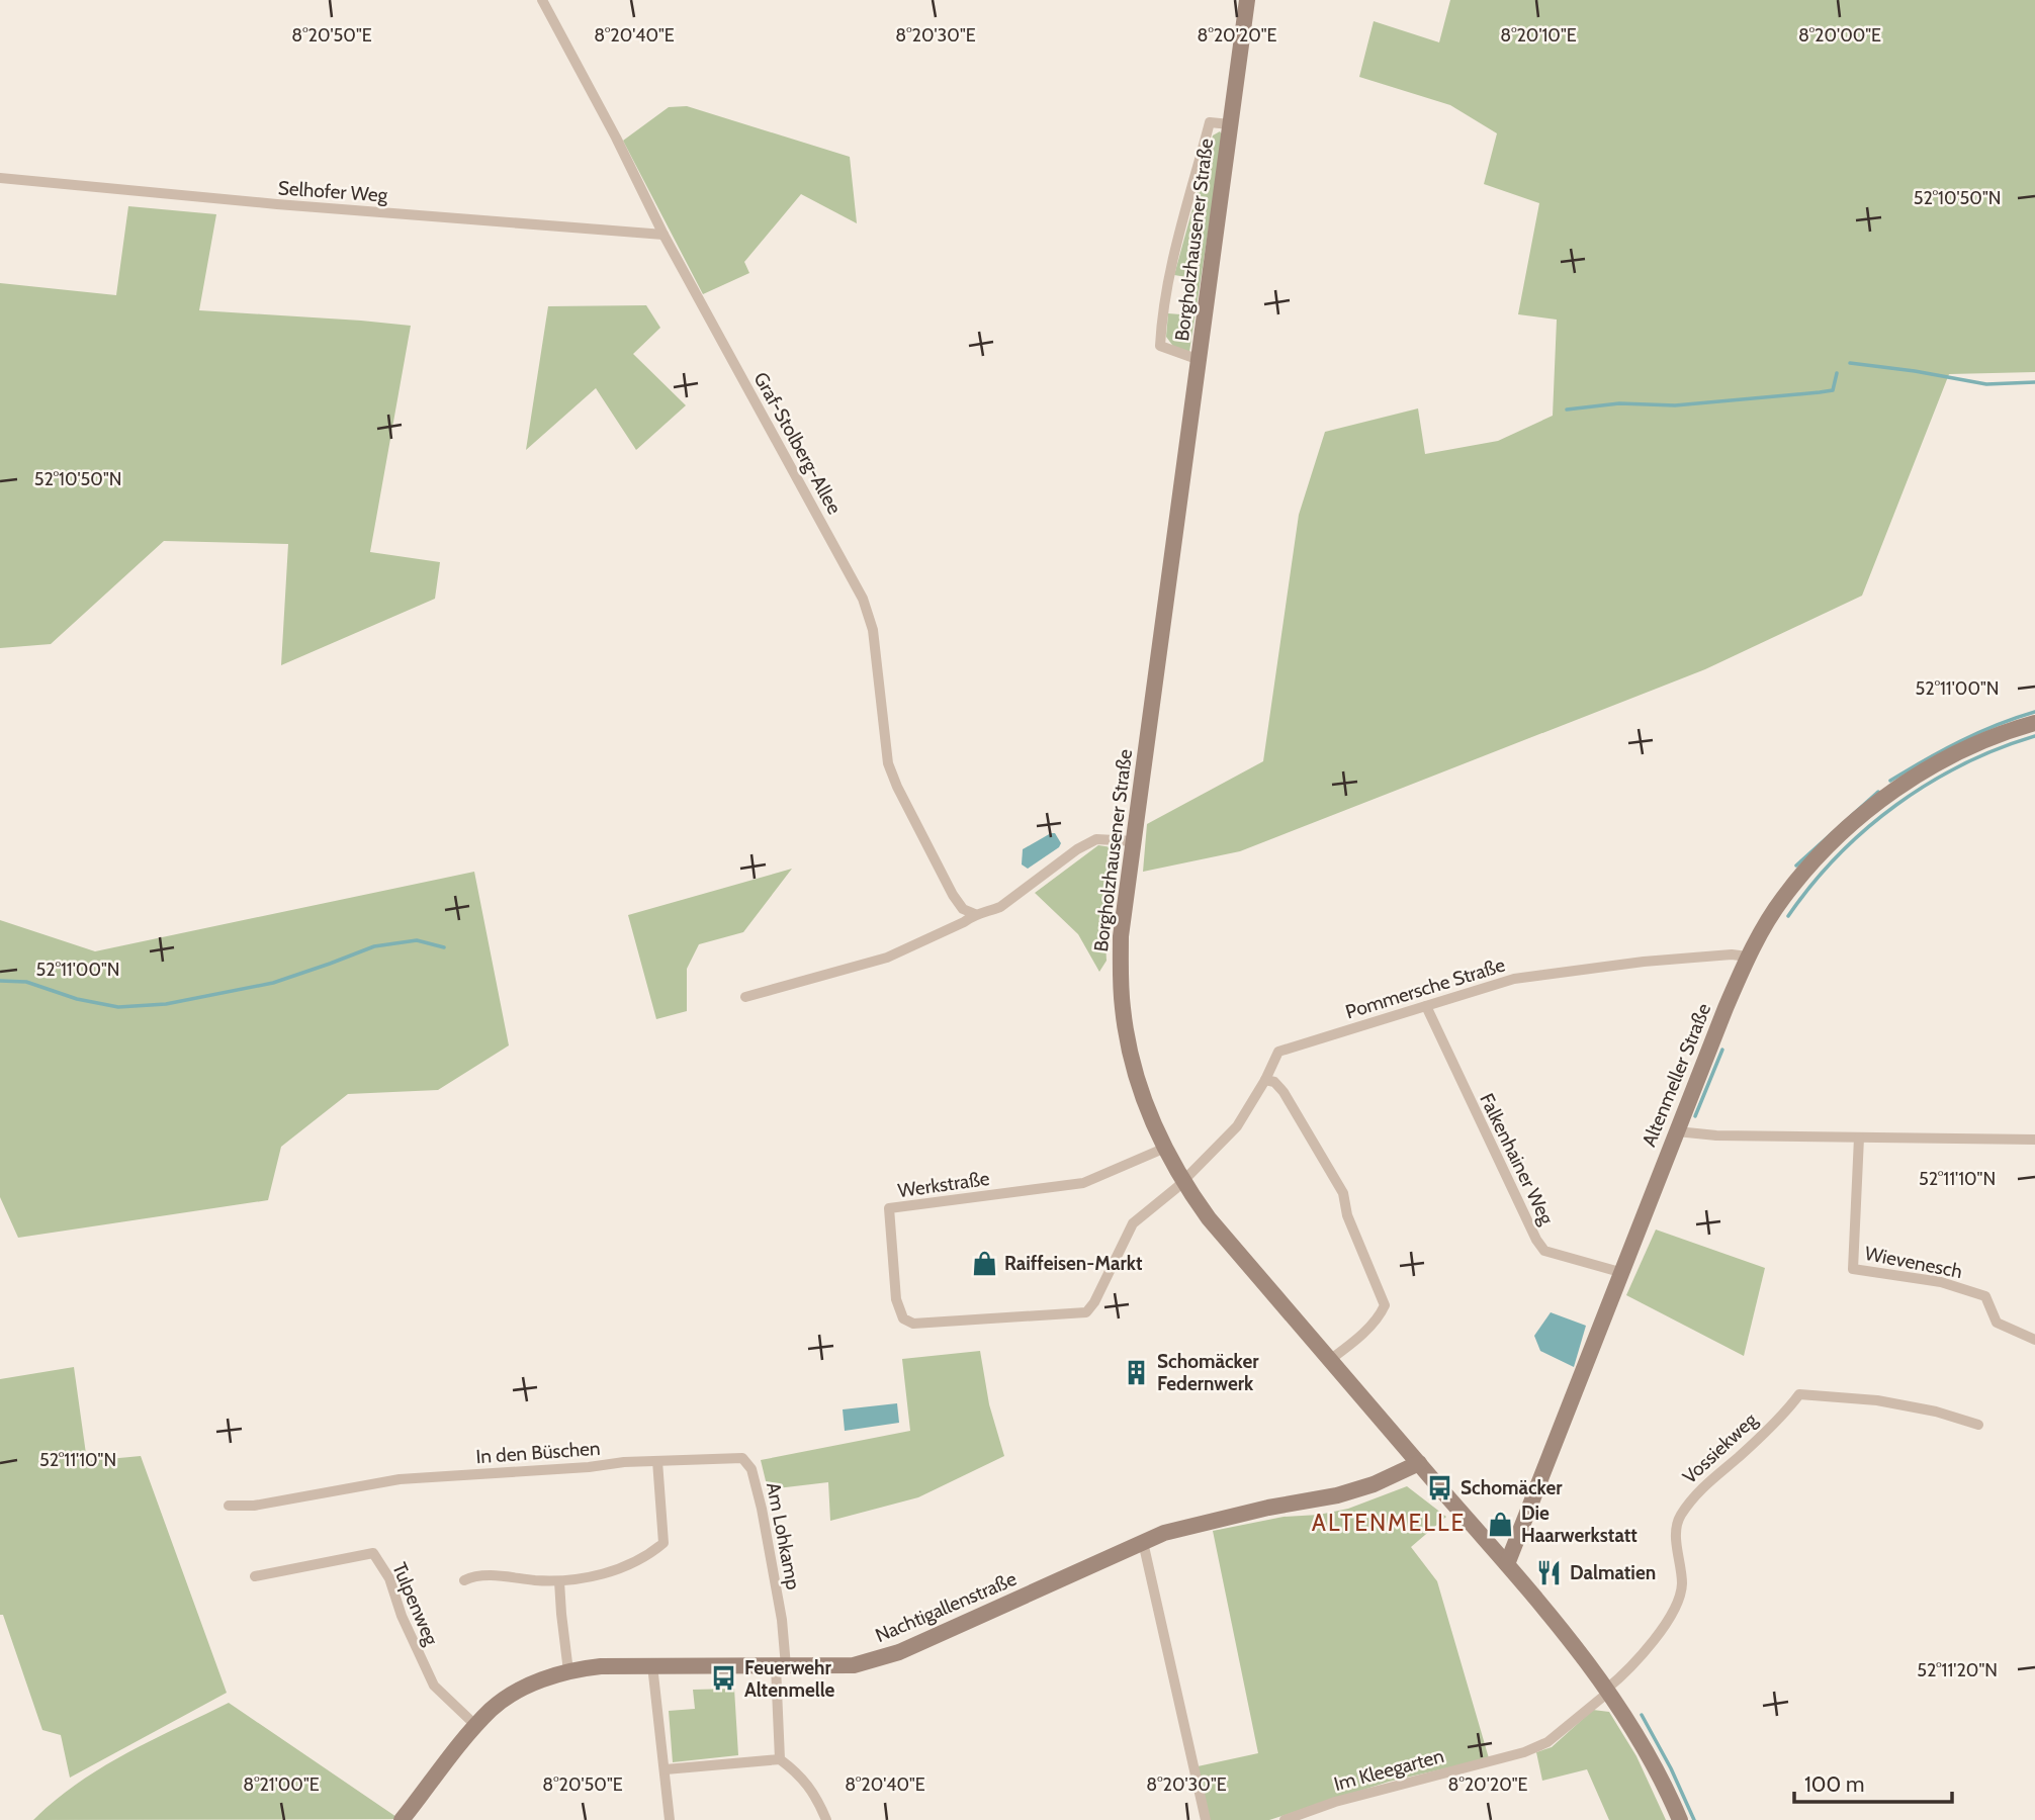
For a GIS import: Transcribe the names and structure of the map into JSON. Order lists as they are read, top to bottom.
{
  "streets": {
    "street": [
      "Selhofer Weg",
      "Borgholzhausener Straße",
      "Graf-Stolberg-Allee",
      "Pommersche Straße",
      "Altenmeller Straße",
      "Falkenhainer Weg",
      "Werkstraße",
      "Wievenesch",
      "Vossiekweg",
      "In den Büschen",
      "Am Lohkamp",
      "Tulpenweg",
      "Nachtigallenstraße",
      "Im Kleegarten"
    ]
  },
  "crossings": [
    ["Selhofer Weg", "Graf-Stolberg-Allee"],
    ["Borgholzhausener Straße", "Pommersche Straße"],
    ["Borgholzhausener Straße", "Altenmeller Straße"],
    ["Borgholzhausener Straße", "Werkstraße"],
    ["Borgholzhausener Straße", "Vossiekweg"],
    ["Borgholzhausener Straße", "Nachtigallenstraße"],
    ["Borgholzhausener Straße", "Im Kleegarten"],
    ["Pommersche Straße", "Altenmeller Straße"],
    ["Pommersche Straße", "Falkenhainer Weg"],
    ["Pommersche Straße", "Werkstraße"],
    ["Altenmeller Straße", "Falkenhainer Weg"],
    ["Vossiekweg", "Im Kleegarten"],
    ["In den Büschen", "Am Lohkamp"],
    ["Am Lohkamp", "Nachtigallenstraße"],
    ["Tulpenweg", "Nachtigallenstraße"]
  ],
  "districts": ["ALTENMELLE"],
  "places": {
    "shop": ["Raiffeisen-Markt", "Die Haarwerkstatt"],
    "building": ["Schomäcker Federnwerk"],
    "bus stop": ["Schomäcker", "Feuerwehr Altenmelle"],
    "restaurant": ["Dalmatien"]
  },
  "scale_bar": "100 m",
  "coordinates": [
    "8°20'50\"E",
    "8°20'40\"E",
    "8°20'30\"E",
    "8°20'20\"E",
    "8°20'10\"E",
    "8°20'00\"E",
    "52°10'50\"N",
    "52°11'00\"N",
    "52°11'10\"N",
    "52°11'20\"N",
    "8°21'00\"E"
  ]
}
